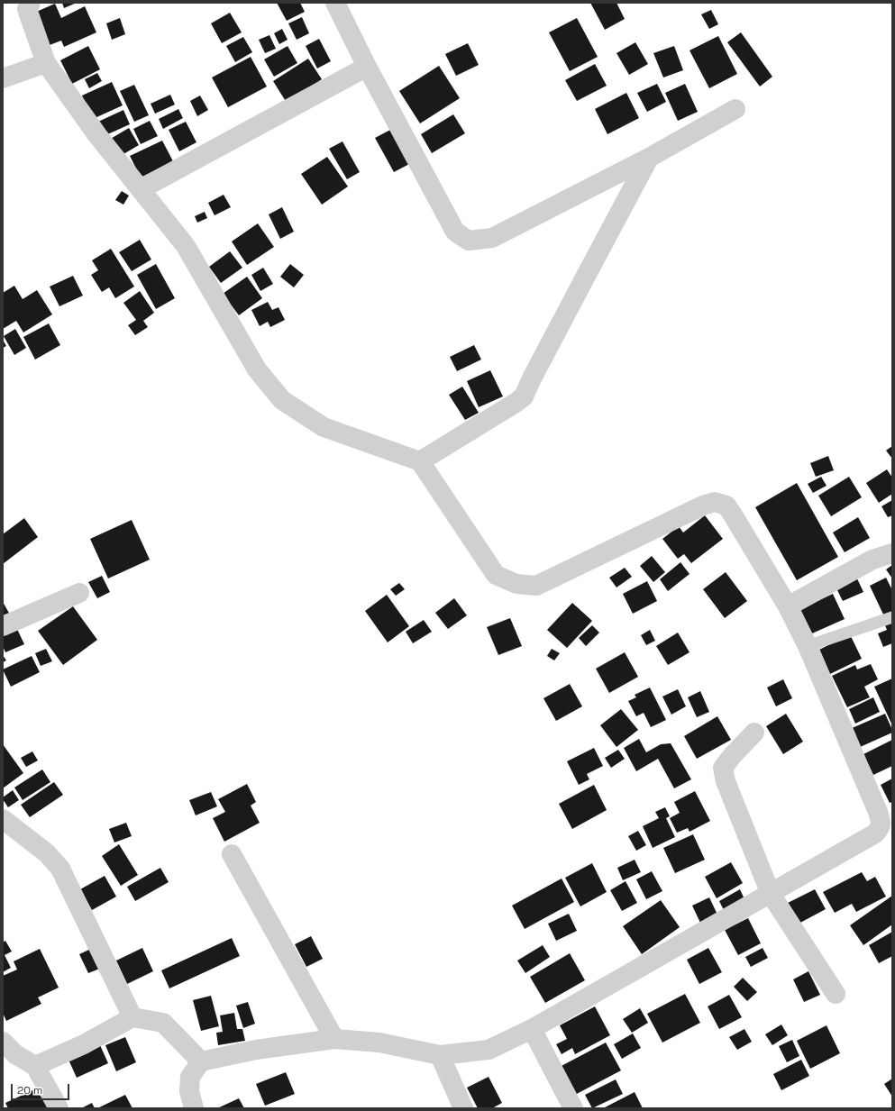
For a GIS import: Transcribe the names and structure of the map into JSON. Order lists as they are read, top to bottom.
{
  "scale_bar": "20 m"
}
